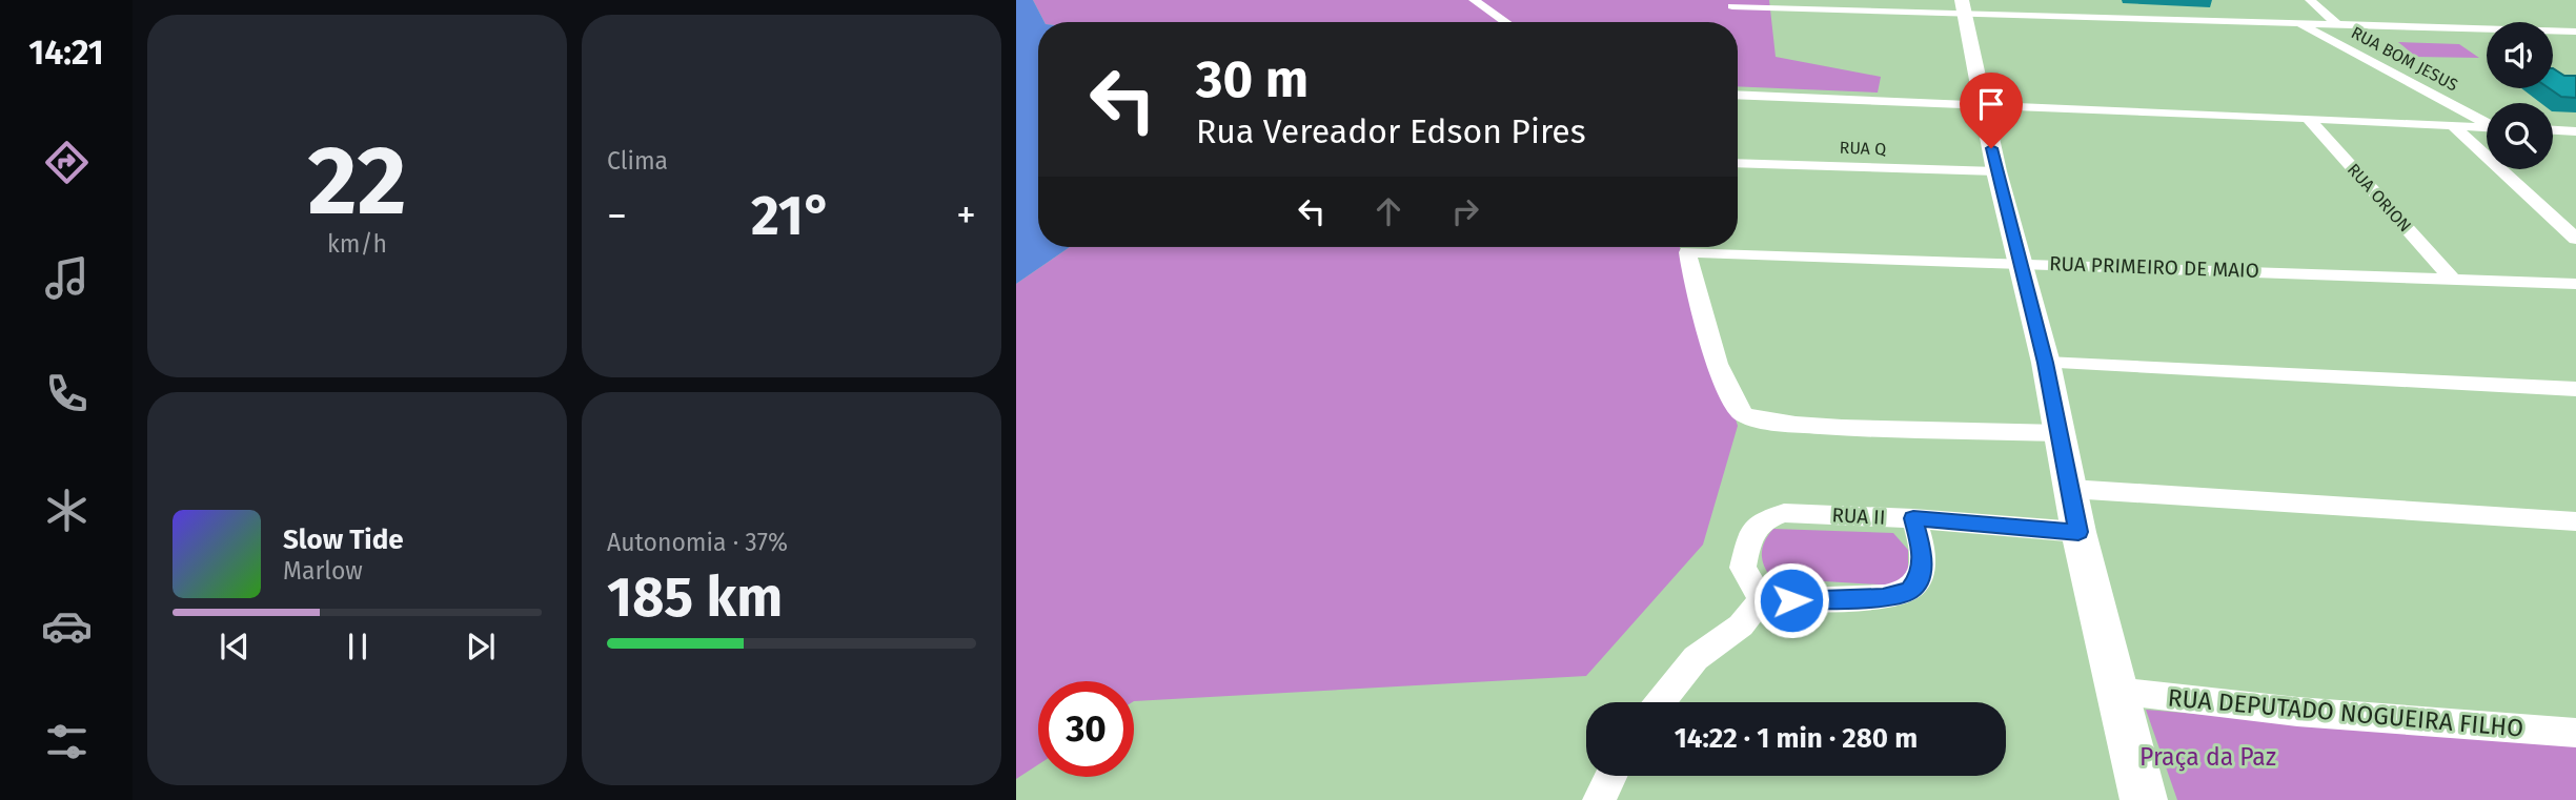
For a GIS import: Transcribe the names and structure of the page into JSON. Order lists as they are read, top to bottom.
{
  "streets": {
    "street": [
      "RUA BOM JESUS",
      "RUA Q",
      "RUA ORION",
      "RUA PRIMEIRO DE MAIO",
      "RUA II",
      "RUA DEPUTADO NOGUEIRA FILHO"
    ]
  },
  "crossings": [
    ["RUA ORION", "RUA PRIMEIRO DE MAIO"]
  ],
  "parks": ["Praça da Paz"],
  "page": {
    "tabs": "14:21",
    "tile": [
      ["22", "km/h"],
      "Clima",
      ["Autonomia · 37%", "185 km"]
    ],
    "turn": ["30 m", "Rua Vereador Edson Pires"],
    "heat": ["−", "21°", "+"],
    "song": ["Slow Tide", "Marlow"],
    "limit": "30",
    "trip": "14:22 · 1 min · 280 m"
  }
}
